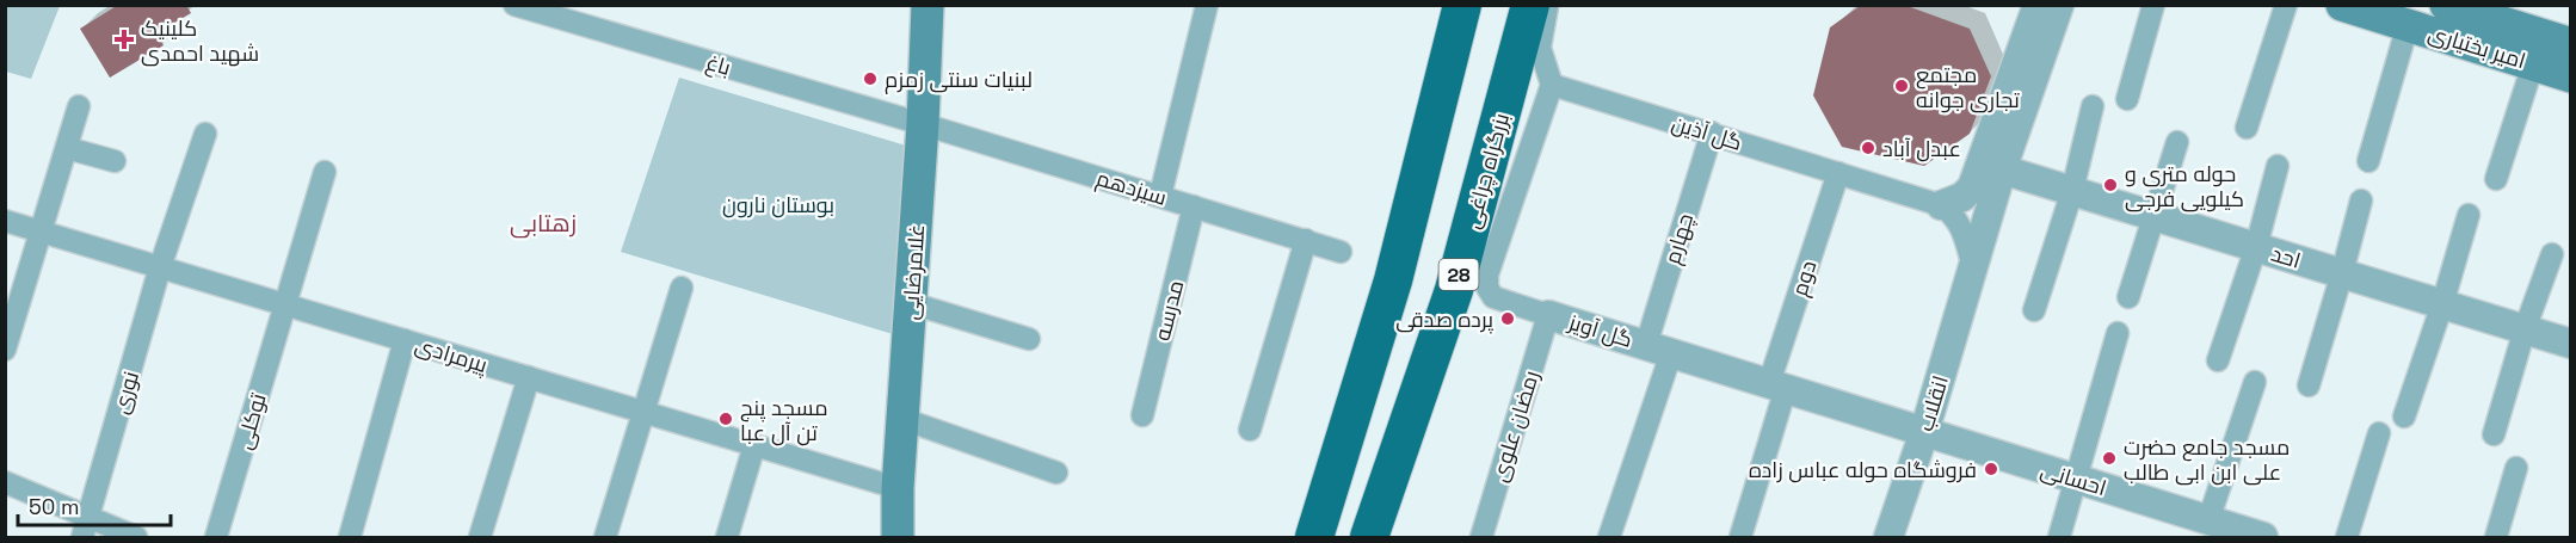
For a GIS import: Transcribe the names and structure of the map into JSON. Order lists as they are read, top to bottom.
{
  "streets": {
    "highway": ["بزرگراه چراغی", "28"],
    "main road": ["امیر بختیاری", "غلامرضایی"],
    "street": [
      "باغ",
      "گل آذین",
      "سیزدهم",
      "چهارم",
      "احد",
      "دوم",
      "مدرسه",
      "گل آویز",
      "پیرمرادی",
      "نوری",
      "انقلاب",
      "توکلی",
      "رمضان علوی",
      "احسانی"
    ]
  },
  "crossings": [
    ["باغ", "سیزدهم"],
    ["باغ", "غلامرضایی"],
    ["گل آذین", "چهارم"],
    ["گل آذین", "دوم"],
    ["گل آذین", "گل آویز"],
    ["سیزدهم", "غلامرضایی"],
    ["سیزدهم", "مدرسه"],
    ["چهارم", "گل آویز"],
    ["احد", "انقلاب"],
    ["غلامرضایی", "پیرمرادی"],
    ["دوم", "گل آویز"],
    ["گل آویز", "انقلاب"],
    ["گل آویز", "رمضان علوی"],
    ["گل آویز", "احسانی"],
    ["پیرمرادی", "نوری"],
    ["پیرمرادی", "توکلی"],
    ["انقلاب", "احسانی"]
  ],
  "districts": ["زهتابی"],
  "parks": ["بوستان نارون"],
  "places": {
    "health": ["کلینیک شهید احمدی"],
    "other": [
      "لبنیات سنتی زمزم",
      "مجتمع تجاری جوانه",
      "عبدل آباد",
      "حوله متری و کیلویی فرجی",
      "پرده صدقی",
      "مسجد پنج تن آل عبا",
      "مسجد جامع حضرت علی ابن ابی طالب",
      "فروشگاه حوله عباس زاده"
    ]
  },
  "scale_bar": "50 m"
}
